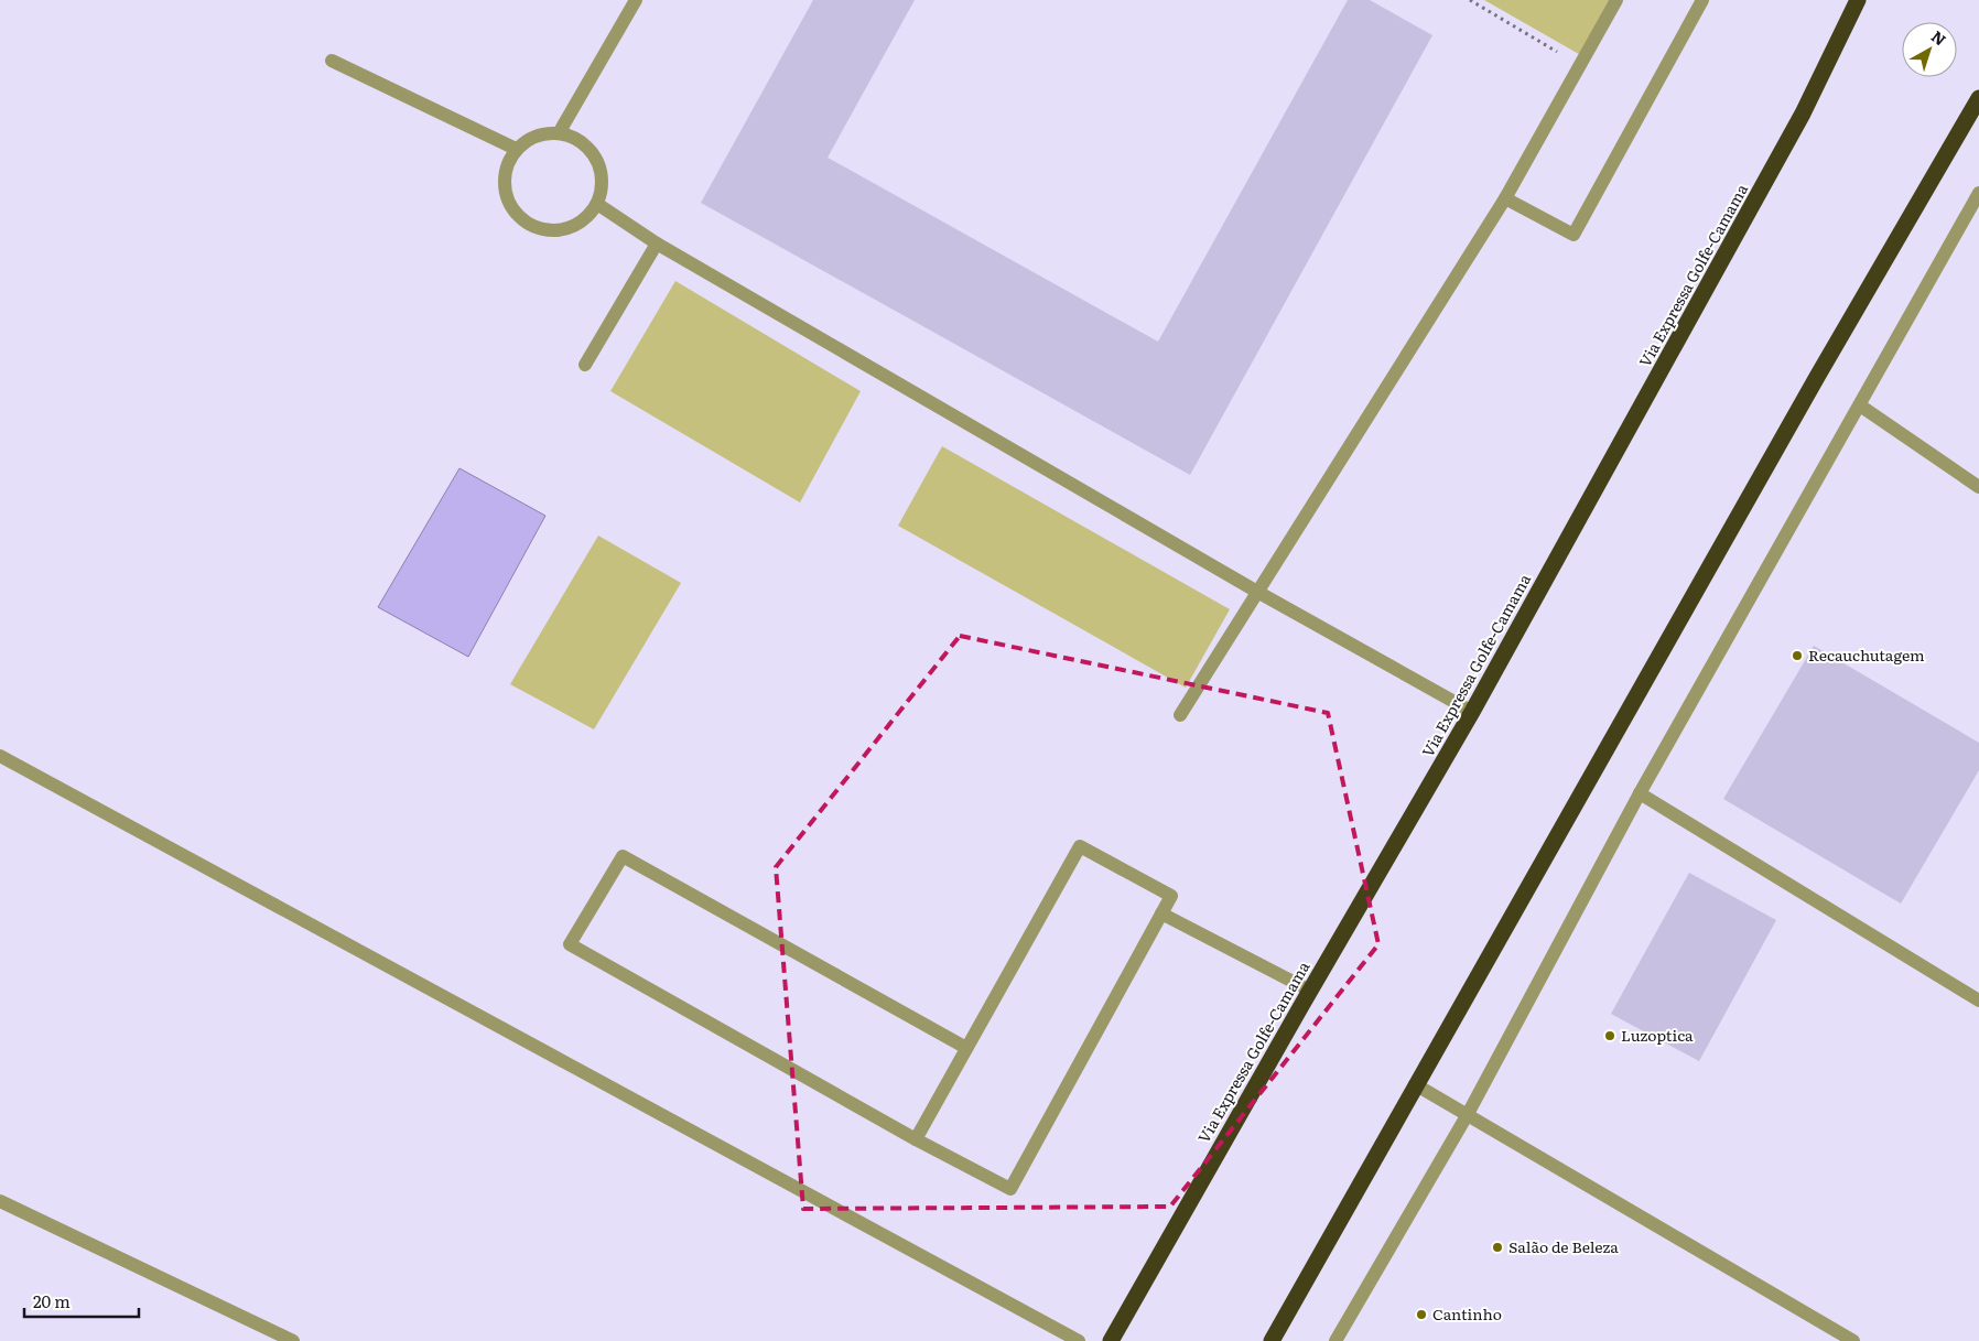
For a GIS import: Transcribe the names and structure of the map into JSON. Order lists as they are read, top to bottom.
{
  "streets": {
    "highway": ["Via Expressa Golfe-Camama"]
  },
  "places": [
    "Recauchutagem",
    "Luzoptica",
    "Salão de Beleza",
    "Cantinho"
  ],
  "scale_bar": "20 m",
  "north": "top right"
}
